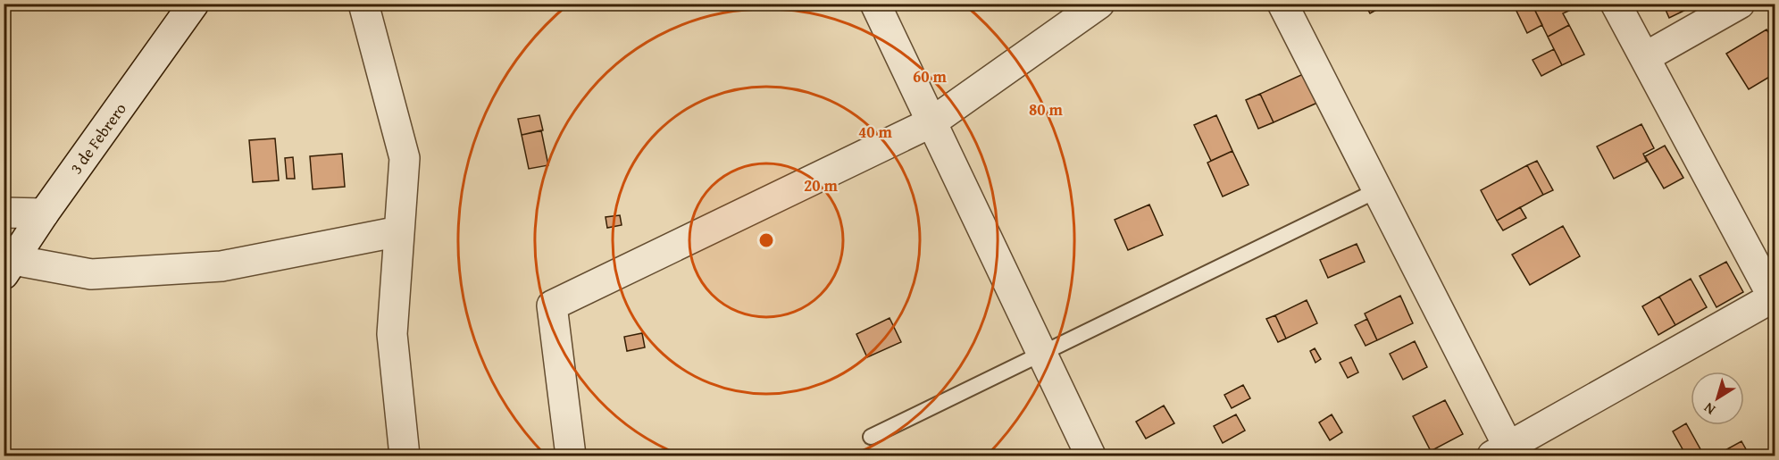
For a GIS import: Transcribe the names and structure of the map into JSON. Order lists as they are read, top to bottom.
{
  "streets": {
    "street": ["3 de Febrero"]
  },
  "north": "bottom left",
  "rings": [
    "60 m",
    "80 m",
    "40 m",
    "20 m"
  ]
}
